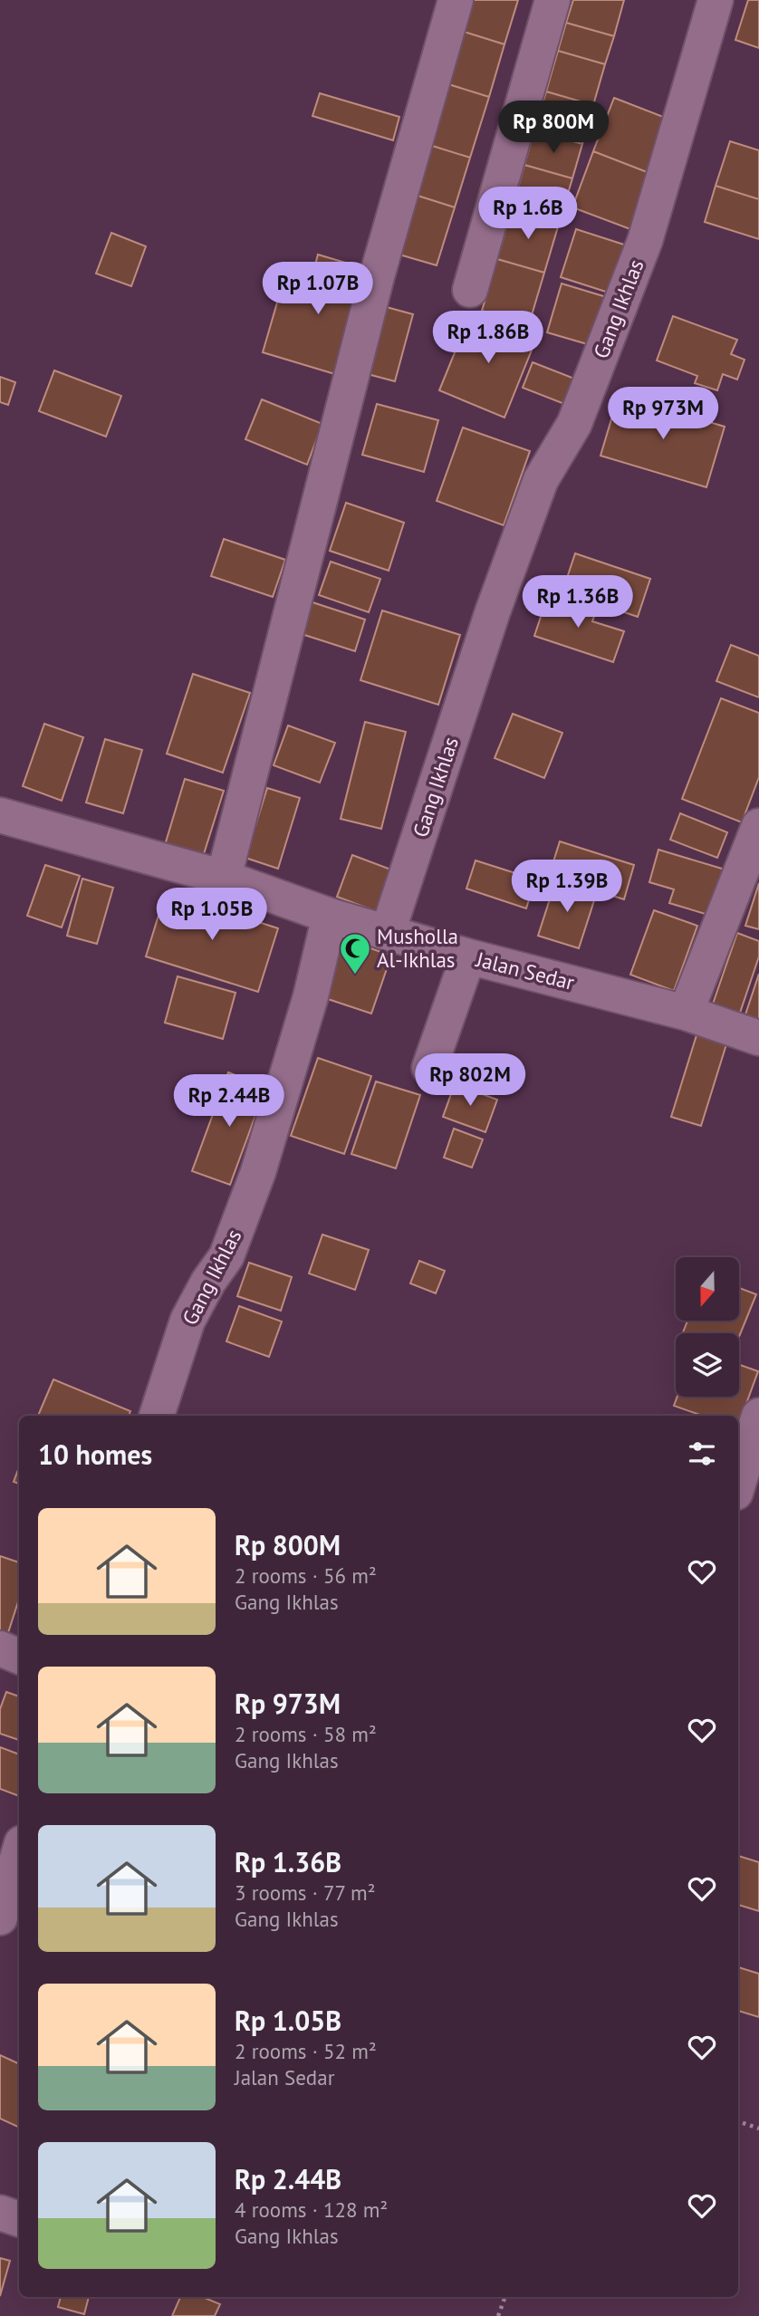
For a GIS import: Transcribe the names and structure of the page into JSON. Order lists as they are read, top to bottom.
{
  "streets": {
    "street": ["Gang Ikhlas", "Jalan Sedar"]
  },
  "crossings": [
    ["Gang Ikhlas", "Jalan Sedar"]
  ],
  "places": {
    "mosque": ["Musholla Al-Ikhlas"]
  },
  "north": "bottom",
  "page": {
    "price": [
      "Rp 800M",
      "Rp 1.6B",
      "Rp 1.07B",
      "Rp 1.86B",
      "Rp 973M",
      "Rp 1.36B",
      "Rp 1.39B",
      "Rp 1.05B",
      "Rp 802M",
      "Rp 2.44B"
    ],
    "heading": "10 homes",
    "list": [
      {
        "name": "Rp 800M",
        "note": "2 rooms · 56 m² · Gang Ikhlas"
      },
      {
        "name": "Rp 973M",
        "note": "2 rooms · 58 m² · Gang Ikhlas"
      },
      {
        "name": "Rp 1.36B",
        "note": "3 rooms · 77 m² · Gang Ikhlas"
      },
      {
        "name": "Rp 1.05B",
        "note": "2 rooms · 52 m² · Jalan Sedar"
      },
      {
        "name": "Rp 2.44B",
        "note": "4 rooms · 128 m² · Gang Ikhlas"
      }
    ]
  }
}
